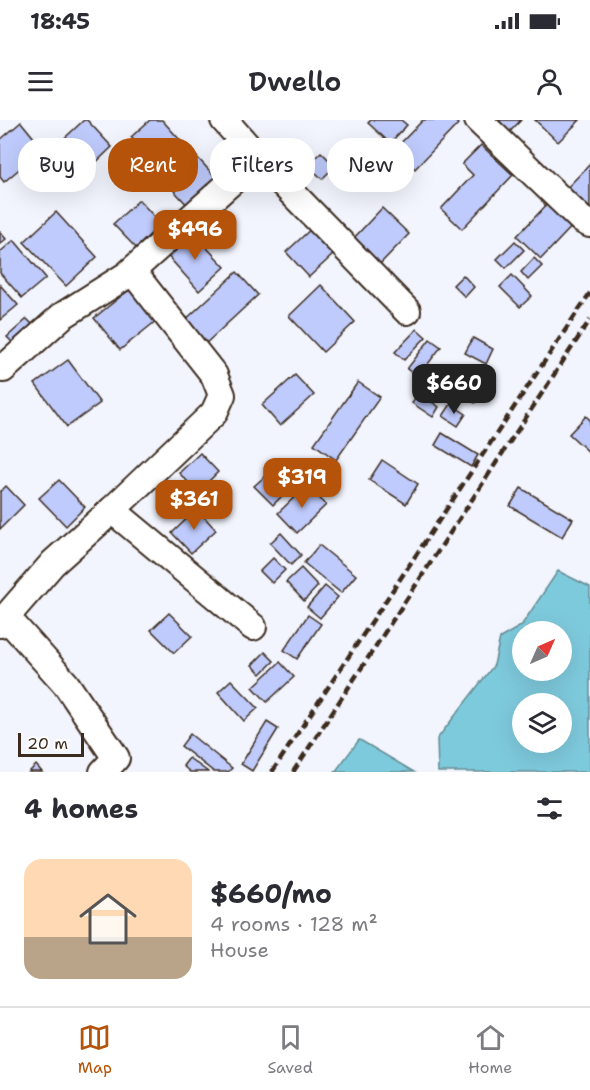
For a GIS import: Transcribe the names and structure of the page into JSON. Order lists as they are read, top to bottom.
{
  "scale_bar": "20 m",
  "north": "top right",
  "page": {
    "status": "18:45",
    "header": "Dwello",
    "chip": [
      "Buy",
      "Rent",
      "Filters",
      "New"
    ],
    "price": [
      "$496",
      "$660",
      "$319",
      "$361"
    ],
    "scale": "20 m",
    "heading": "4 homes",
    "list": [
      {
        "name": "$660/mo",
        "note": "4 rooms · 128 m² · House"
      }
    ],
    "tabs": ["Map", "Saved", "Home"]
  }
}
